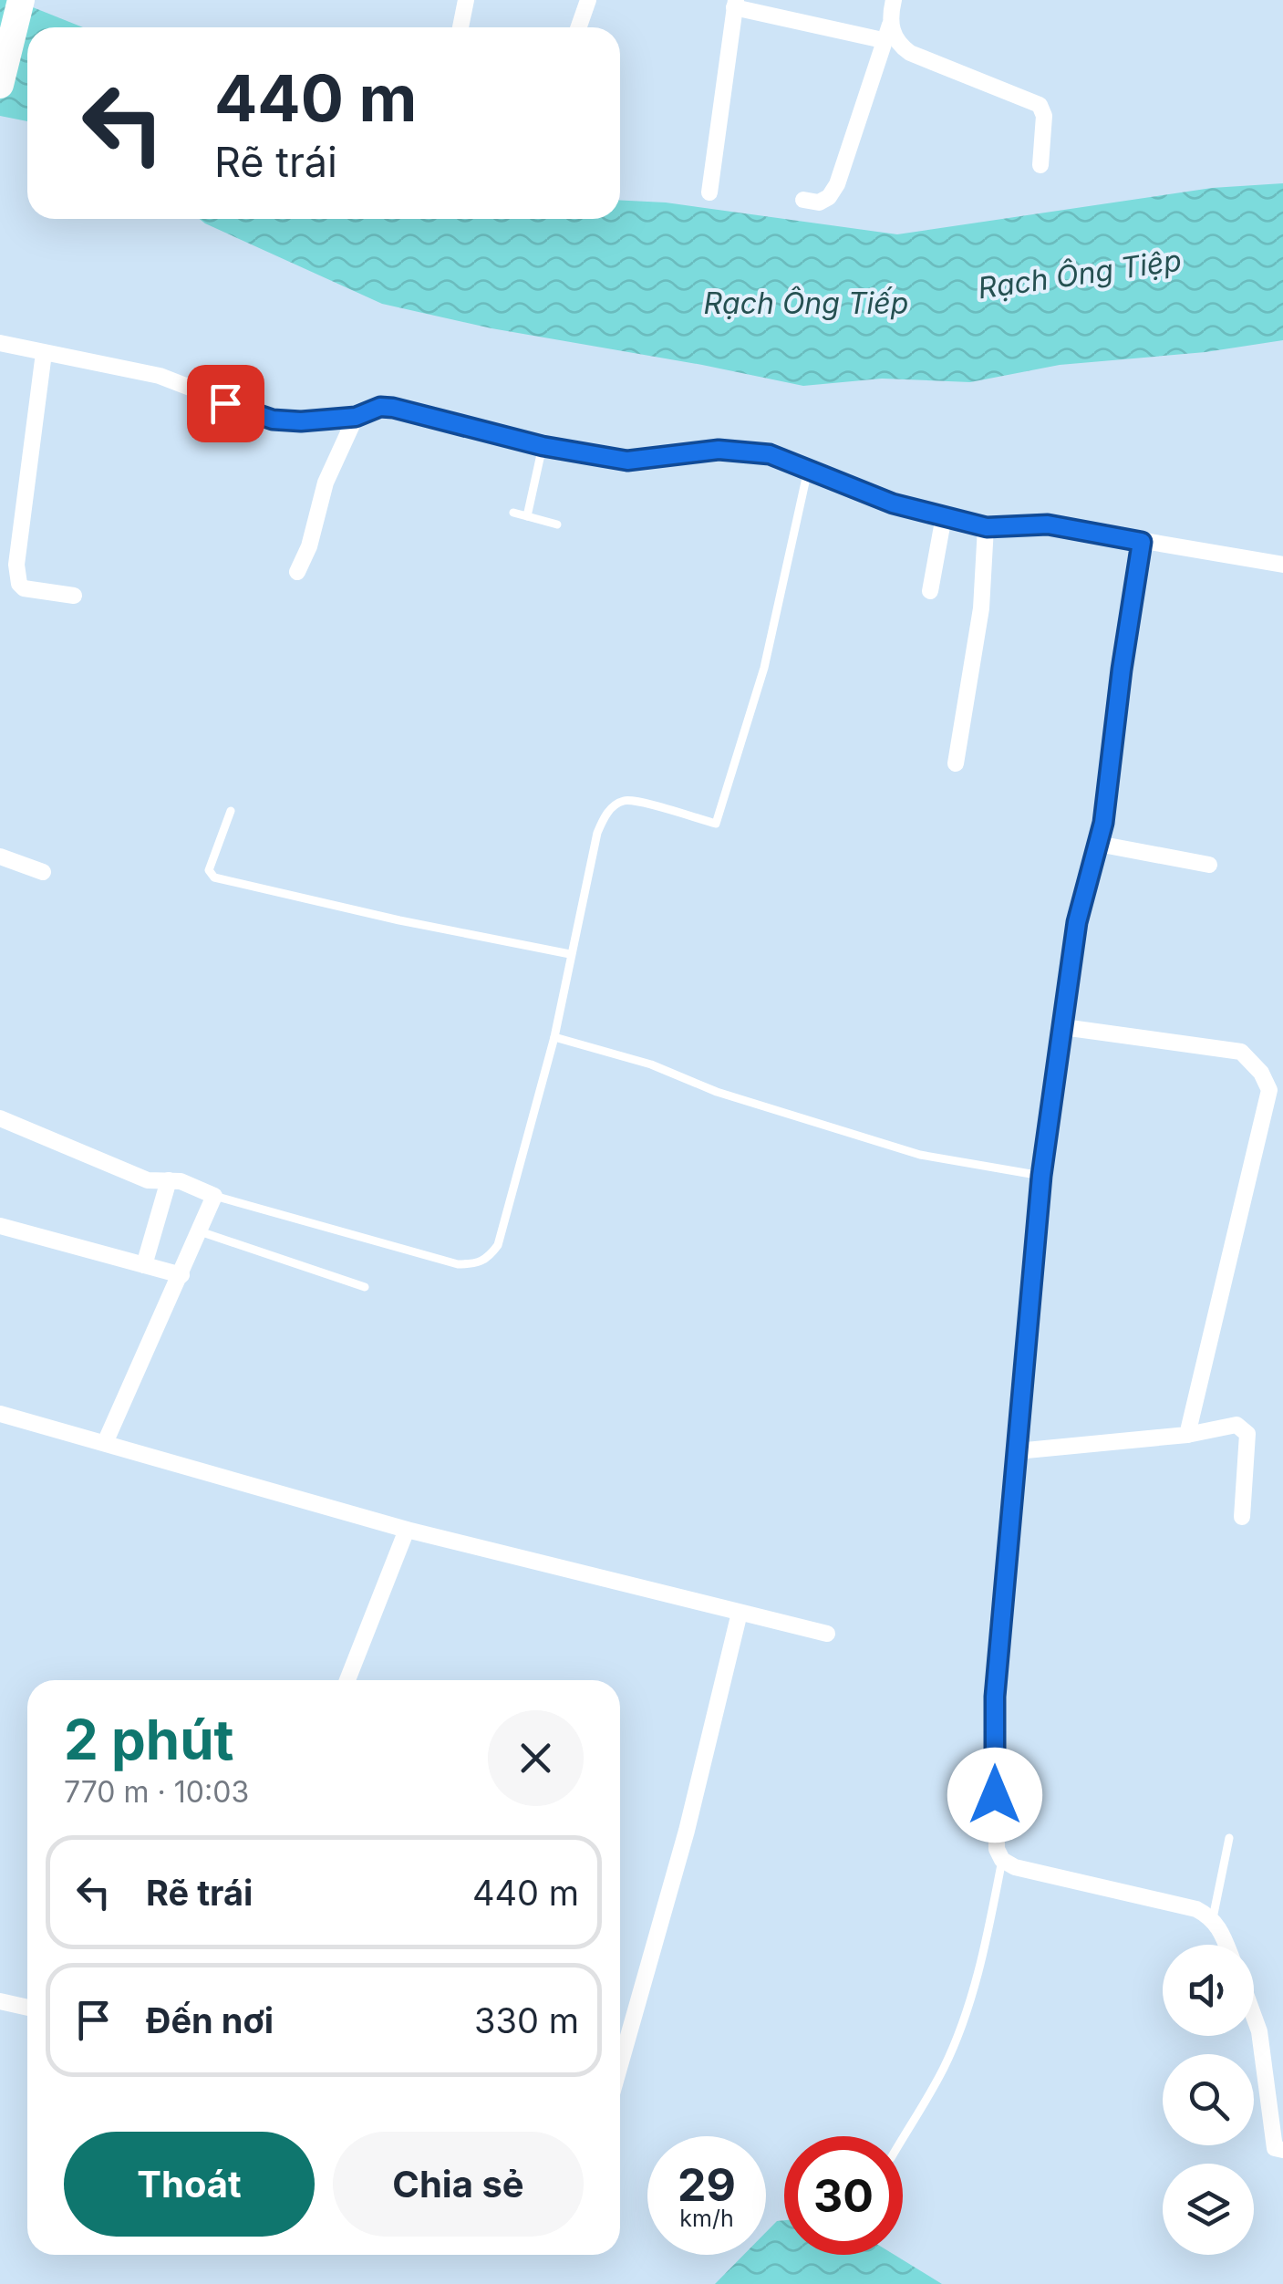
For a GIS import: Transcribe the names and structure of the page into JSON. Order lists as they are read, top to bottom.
{
  "water": ["Rạch Ông Tiệp", "Rạch Ông Tiếp"],
  "page": {
    "turn": ["440 m", "Rẽ trái"],
    "heading": ["2 phút", "770 m · 10:03"],
    "list": [
      {
        "name": "Rẽ trái",
        "value": "440 m"
      },
      {
        "name": "Đến nơi",
        "value": "330 m"
      }
    ],
    "buttons": ["Thoát", "Chia sẻ"],
    "speed": "29 km/h",
    "limit": "30"
  }
}
